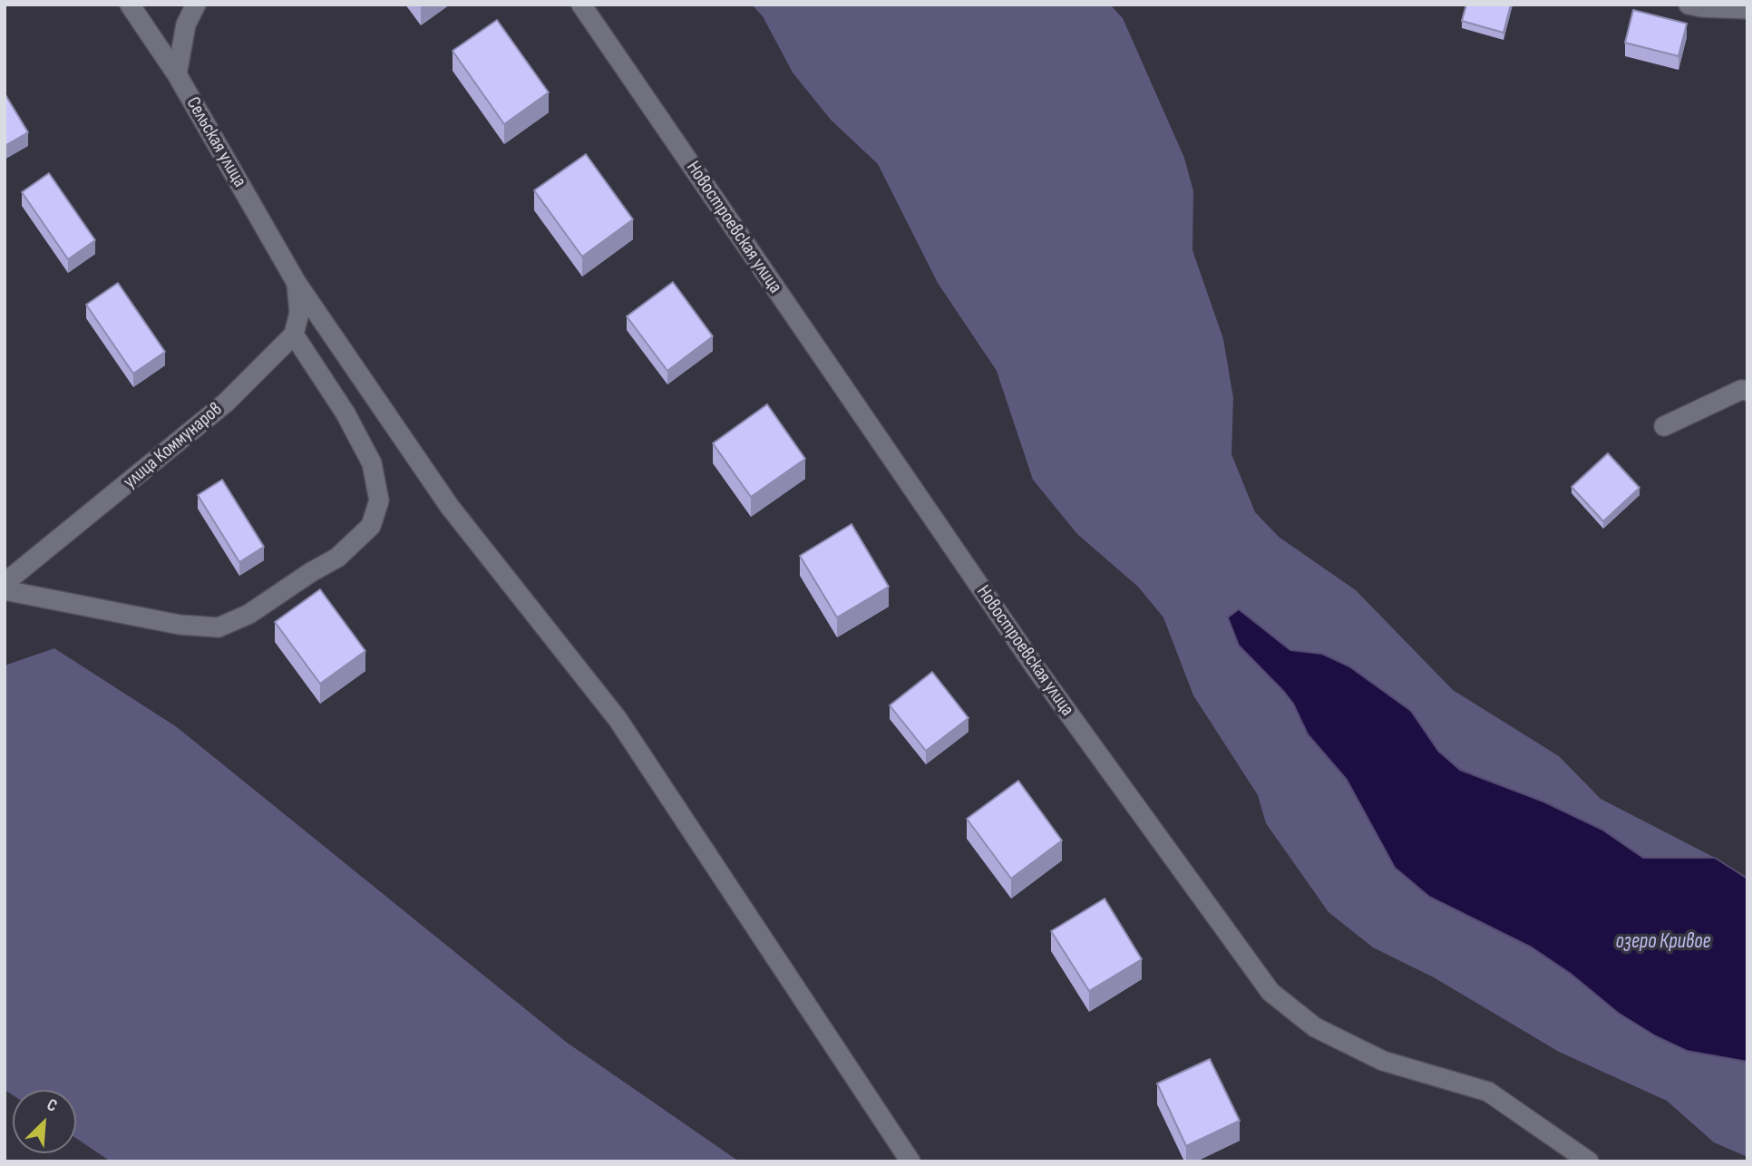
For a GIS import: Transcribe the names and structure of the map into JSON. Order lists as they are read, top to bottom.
{
  "streets": {
    "street": ["Сельская улица", "Новостроевская улица", "улица Коммунаров"]
  },
  "water": ["озеро Кривое"],
  "north": "top right"
}
